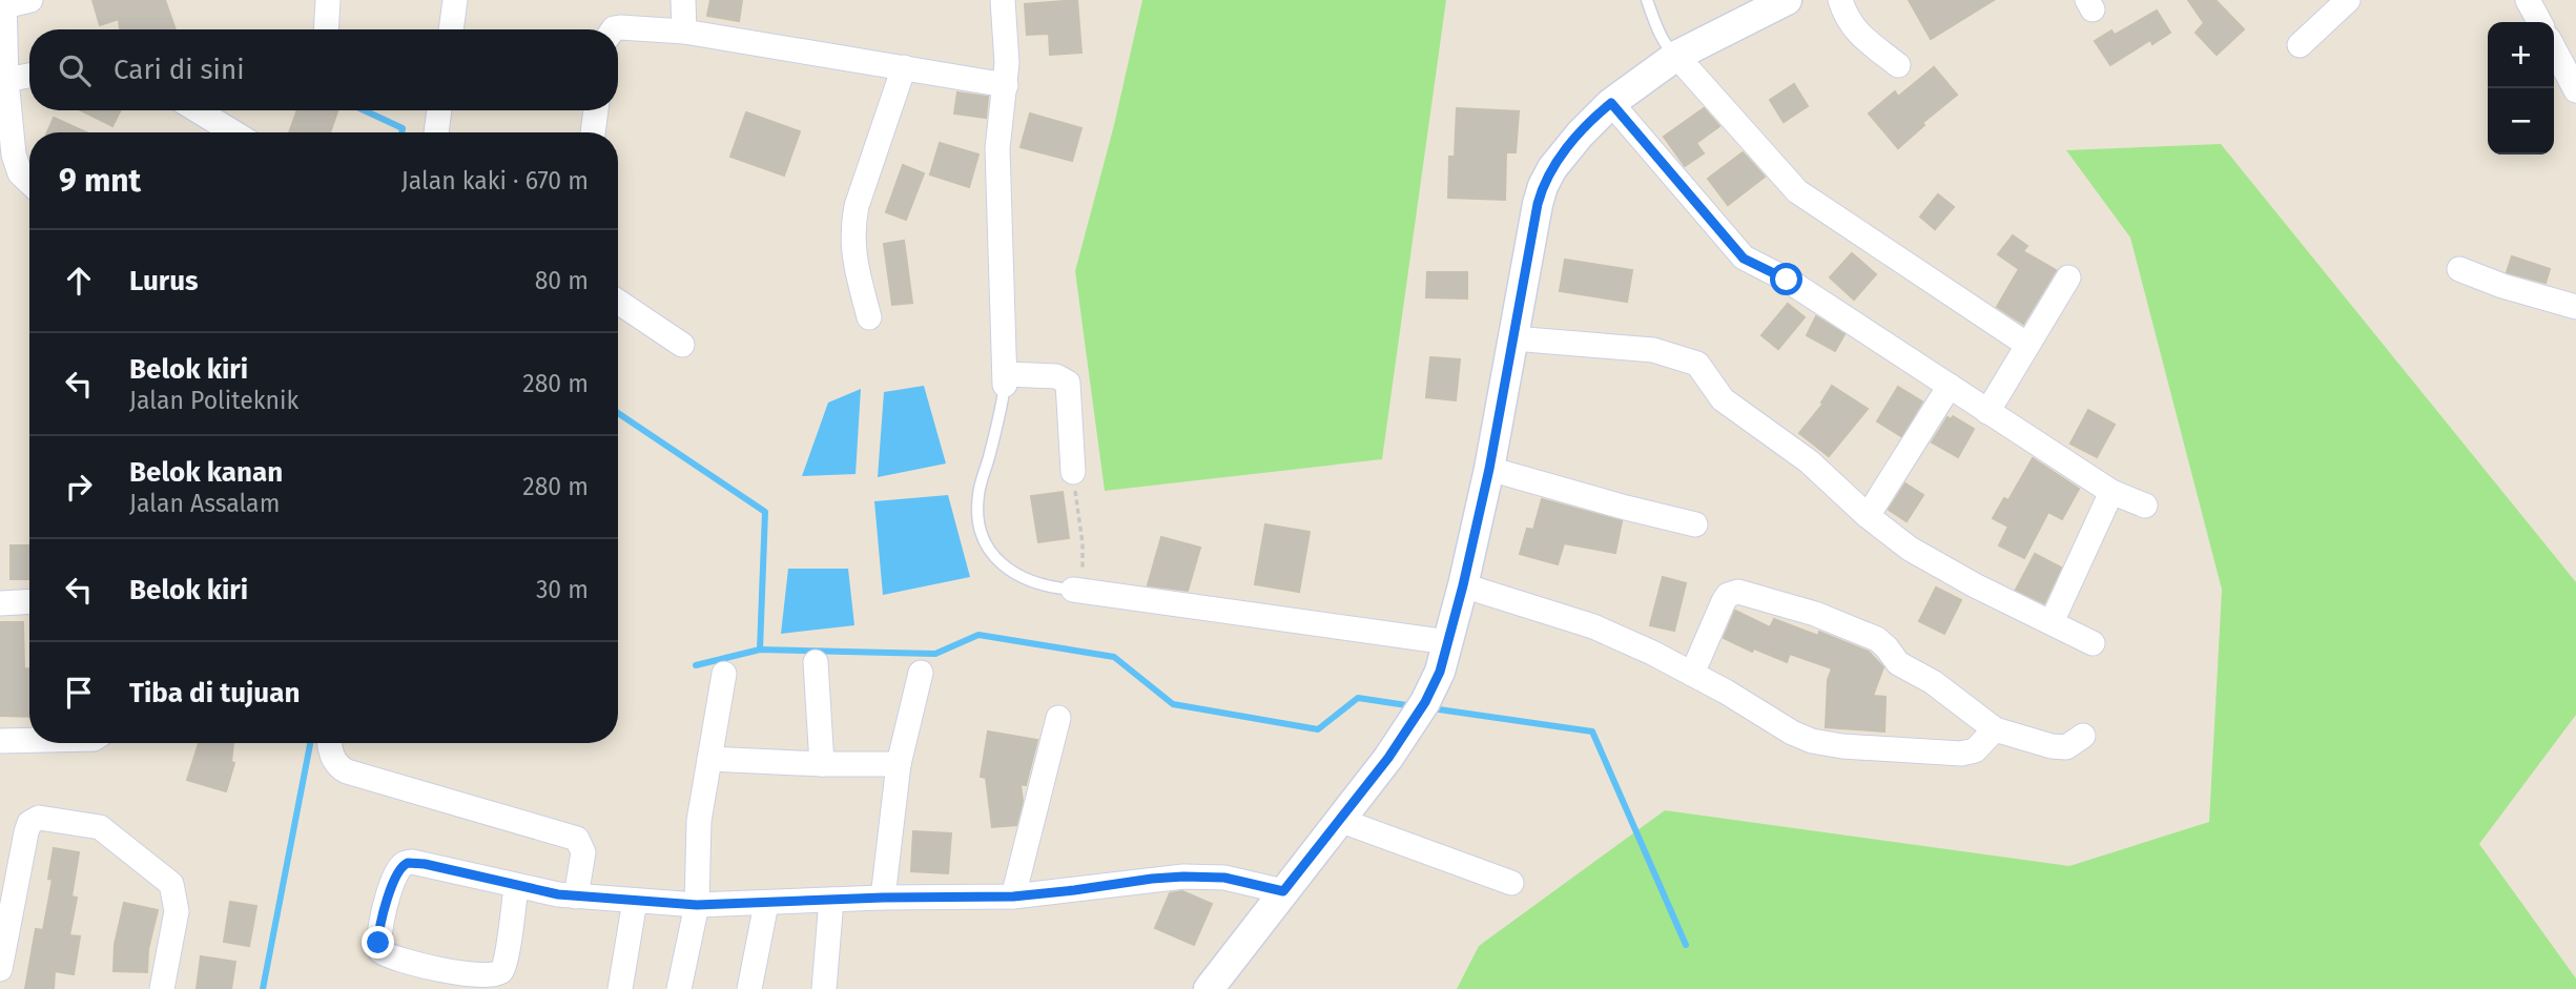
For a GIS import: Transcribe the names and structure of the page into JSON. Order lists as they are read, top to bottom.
{
  "page": {
    "map_buttons": ["+", "−"],
    "search": "Cari di sini",
    "heading": ["9 mnt", "Jalan kaki · 670 m"],
    "list": [
      ["Lurus", "80 m"],
      ["Belok kiri", "Jalan Politeknik", "280 m"],
      ["Belok kanan", "Jalan Assalam", "280 m"],
      ["Belok kiri", "30 m"],
      "Tiba di tujuan"
    ]
  }
}
